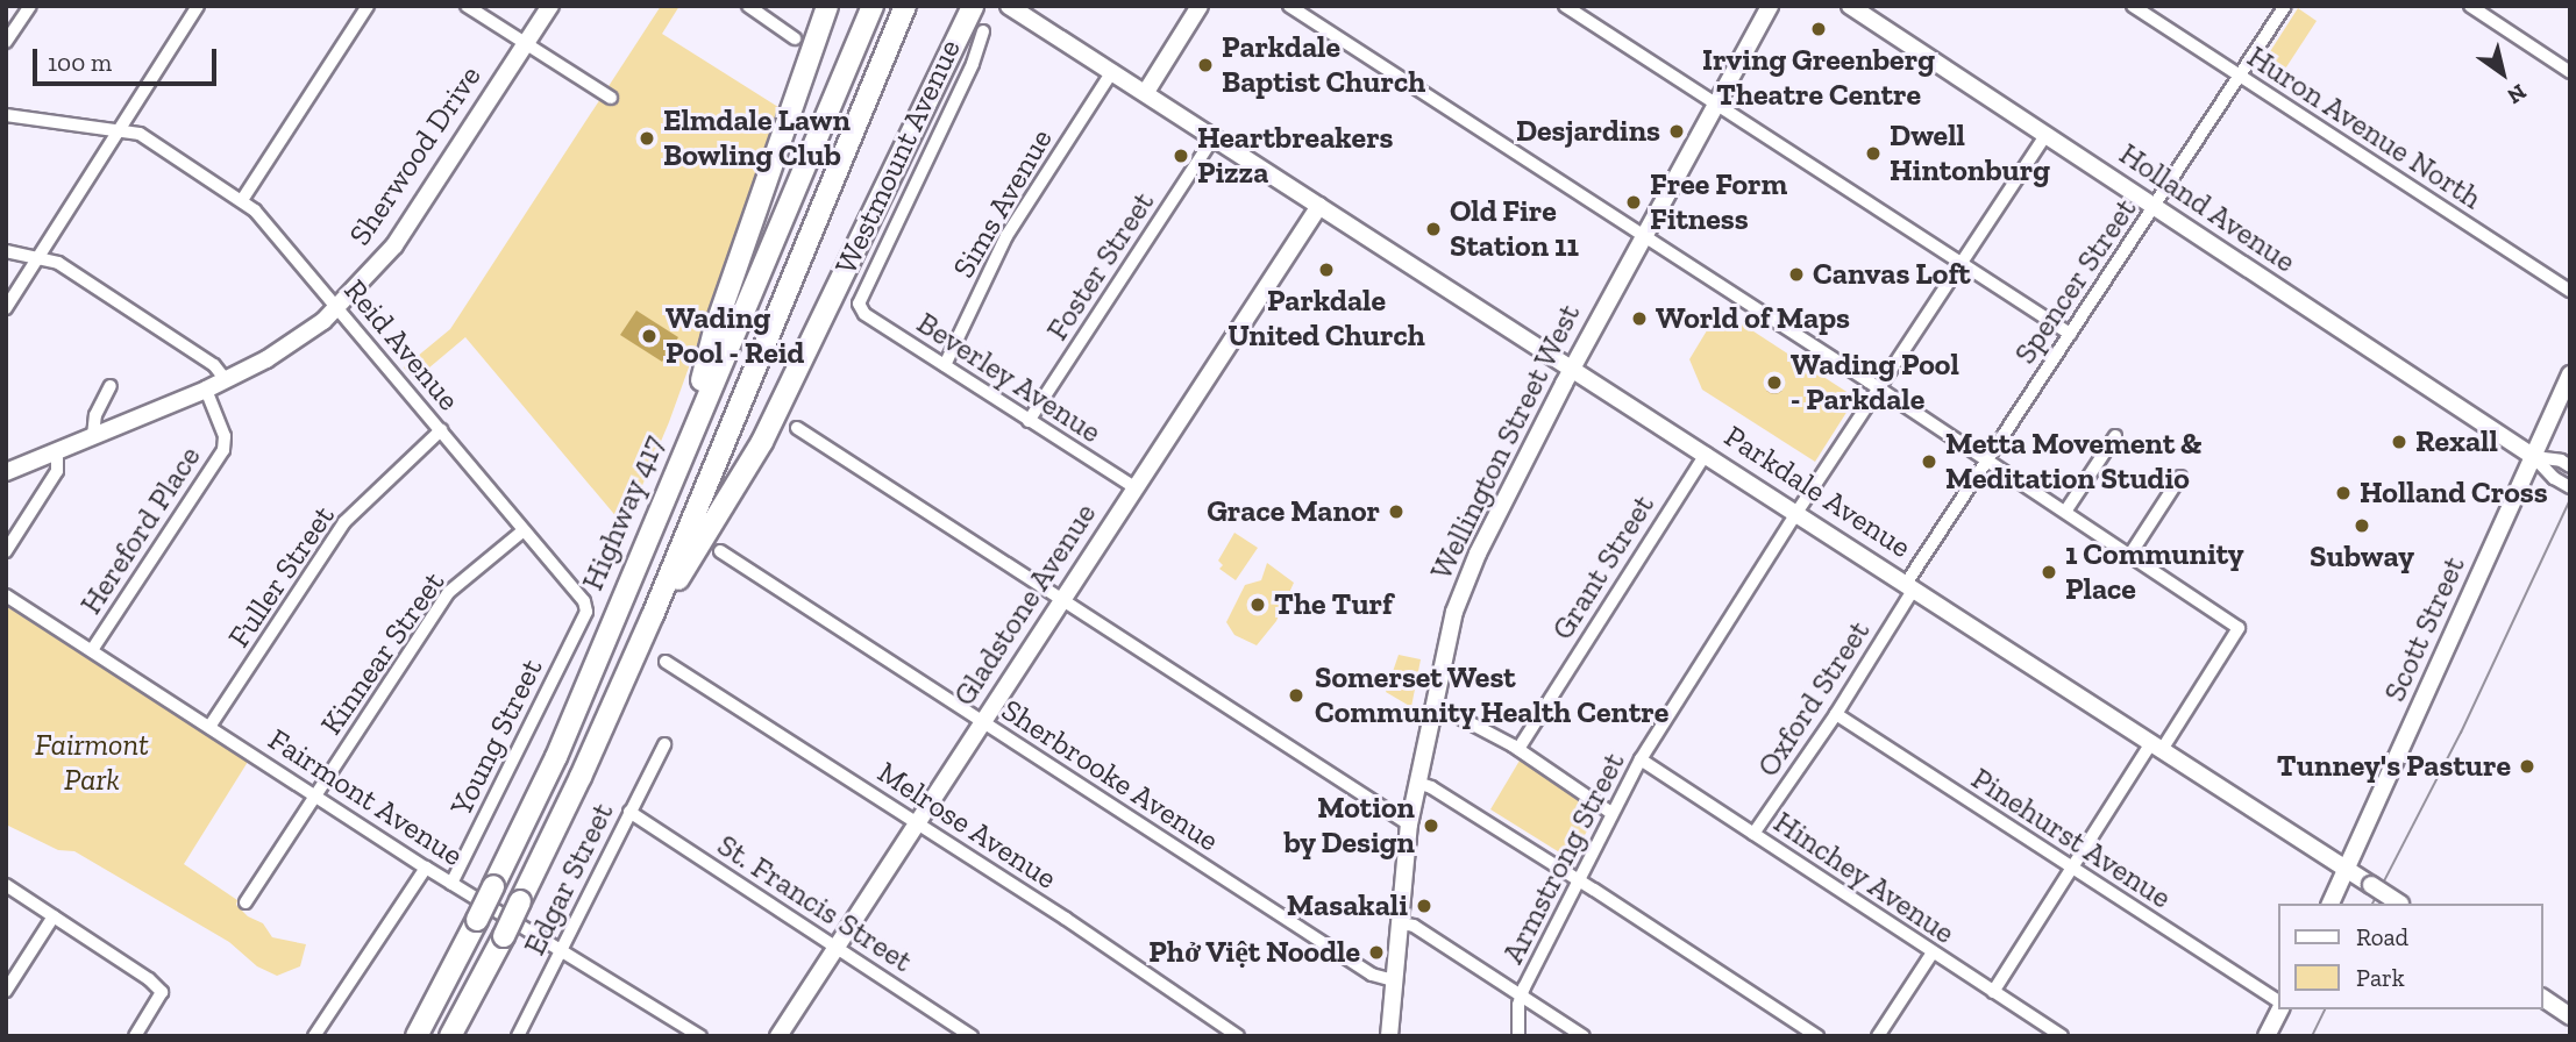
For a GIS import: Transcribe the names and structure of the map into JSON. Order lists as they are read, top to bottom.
{
  "streets": {
    "highway": ["Highway 417"],
    "main road": [
      "Sherwood Drive",
      "Holland Avenue",
      "Wellington Street West",
      "Parkdale Avenue",
      "Gladstone Avenue",
      "Scott Street"
    ],
    "street": [
      "Huron Avenue North",
      "Westmount Avenue",
      "Sims Avenue",
      "Foster Street",
      "Spencer Street",
      "Reid Avenue",
      "Beverley Avenue",
      "Hereford Place",
      "Grant Street",
      "Fuller Street",
      "Kinnear Street",
      "Oxford Street",
      "Young Street",
      "Sherbrooke Avenue",
      "Fairmont Avenue",
      "Melrose Avenue",
      "Pinehurst Avenue",
      "Armstrong Street",
      "Hinchey Avenue",
      "Edgar Street",
      "St. Francis Street"
    ]
  },
  "crossings": [
    ["Huron Avenue North", "Spencer Street"],
    ["Sherwood Drive", "Reid Avenue"],
    ["Sherwood Drive", "Hereford Place"],
    ["Westmount Avenue", "Beverley Avenue"],
    ["Sims Avenue", "Beverley Avenue"],
    ["Sims Avenue", "Parkdale Avenue"],
    ["Holland Avenue", "Spencer Street"],
    ["Holland Avenue", "Scott Street"],
    ["Holland Avenue", "Armstrong Street"],
    ["Foster Street", "Beverley Avenue"],
    ["Foster Street", "Parkdale Avenue"],
    ["Spencer Street", "Parkdale Avenue"],
    ["Spencer Street", "Oxford Street"],
    ["Reid Avenue", "Fuller Street"],
    ["Reid Avenue", "Kinnear Street"],
    ["Reid Avenue", "Young Street"],
    ["Beverley Avenue", "Gladstone Avenue"],
    ["Wellington Street West", "Parkdale Avenue"],
    ["Wellington Street West", "Sherbrooke Avenue"],
    ["Parkdale Avenue", "Grant Street"],
    ["Parkdale Avenue", "Gladstone Avenue"],
    ["Parkdale Avenue", "Scott Street"],
    ["Parkdale Avenue", "Oxford Street"],
    ["Parkdale Avenue", "Armstrong Street"],
    ["Hereford Place", "Fairmont Avenue"],
    ["Fuller Street", "Fairmont Avenue"],
    ["Gladstone Avenue", "Sherbrooke Avenue"],
    ["Gladstone Avenue", "Melrose Avenue"],
    ["Gladstone Avenue", "St. Francis Street"],
    ["Kinnear Street", "Fairmont Avenue"],
    ["Oxford Street", "Pinehurst Avenue"],
    ["Oxford Street", "Hinchey Avenue"],
    ["Young Street", "Fairmont Avenue"],
    ["Fairmont Avenue", "Edgar Street"],
    ["Armstrong Street", "Hinchey Avenue"],
    ["Edgar Street", "St. Francis Street"]
  ],
  "parks": ["Fairmont Park"],
  "places": [
    "Irving Greenberg Theatre Centre",
    "Parkdale Baptist Church",
    "Desjardins",
    "Elmdale Lawn Bowling Club",
    "Dwell Hintonburg",
    "Heartbreakers Pizza",
    "Free Form Fitness",
    "Old Fire Station 11",
    "Parkdale United Church",
    "Canvas Loft",
    "World of Maps",
    "Wading Pool - Reid",
    "Wading Pool - Parkdale",
    "Rexall",
    "Metta Movement & Meditation Studio",
    "Holland Cross",
    "Grace Manor",
    "Subway",
    "1 Community Place",
    "The Turf",
    "Somerset West Community Health Centre",
    "Tunney's Pasture",
    "Motion by Design",
    "Masakali",
    "Phở Việt Noodle"
  ],
  "legend": ["Road", "Park"],
  "scale_bar": "100 m",
  "north": "bottom right"
}
